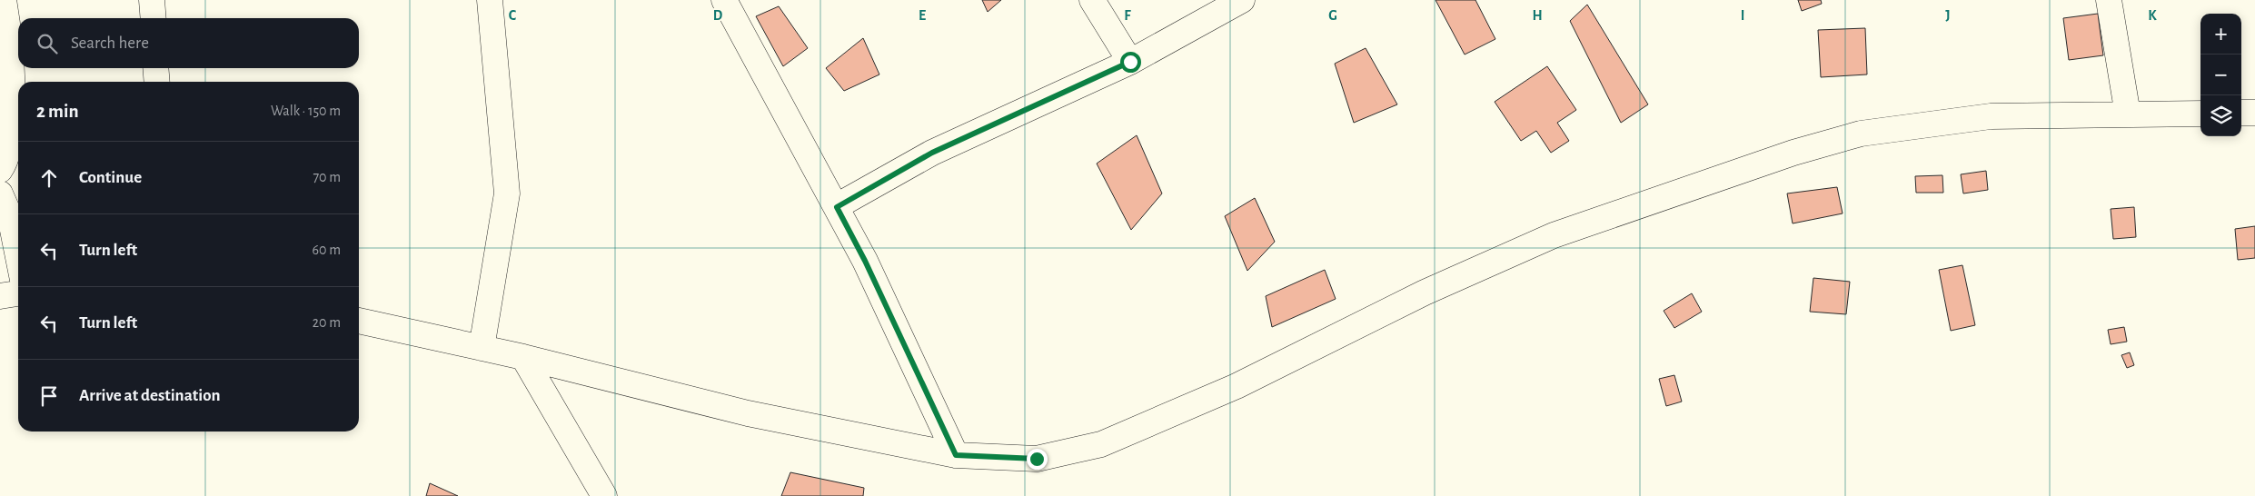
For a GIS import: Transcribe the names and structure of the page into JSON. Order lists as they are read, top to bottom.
{
  "page": {
    "map_buttons": ["+", "−"],
    "search": "Search here",
    "heading": ["2 min", "Walk · 150 m"],
    "list": [
      ["Continue", "70 m"],
      ["Turn left", "60 m"],
      ["Turn left", "20 m"],
      "Arrive at destination"
    ]
  },
  "grid": {
    "columns": [
      "C",
      "D",
      "E",
      "F",
      "G",
      "H",
      "I",
      "J",
      "K"
    ]
  }
}
